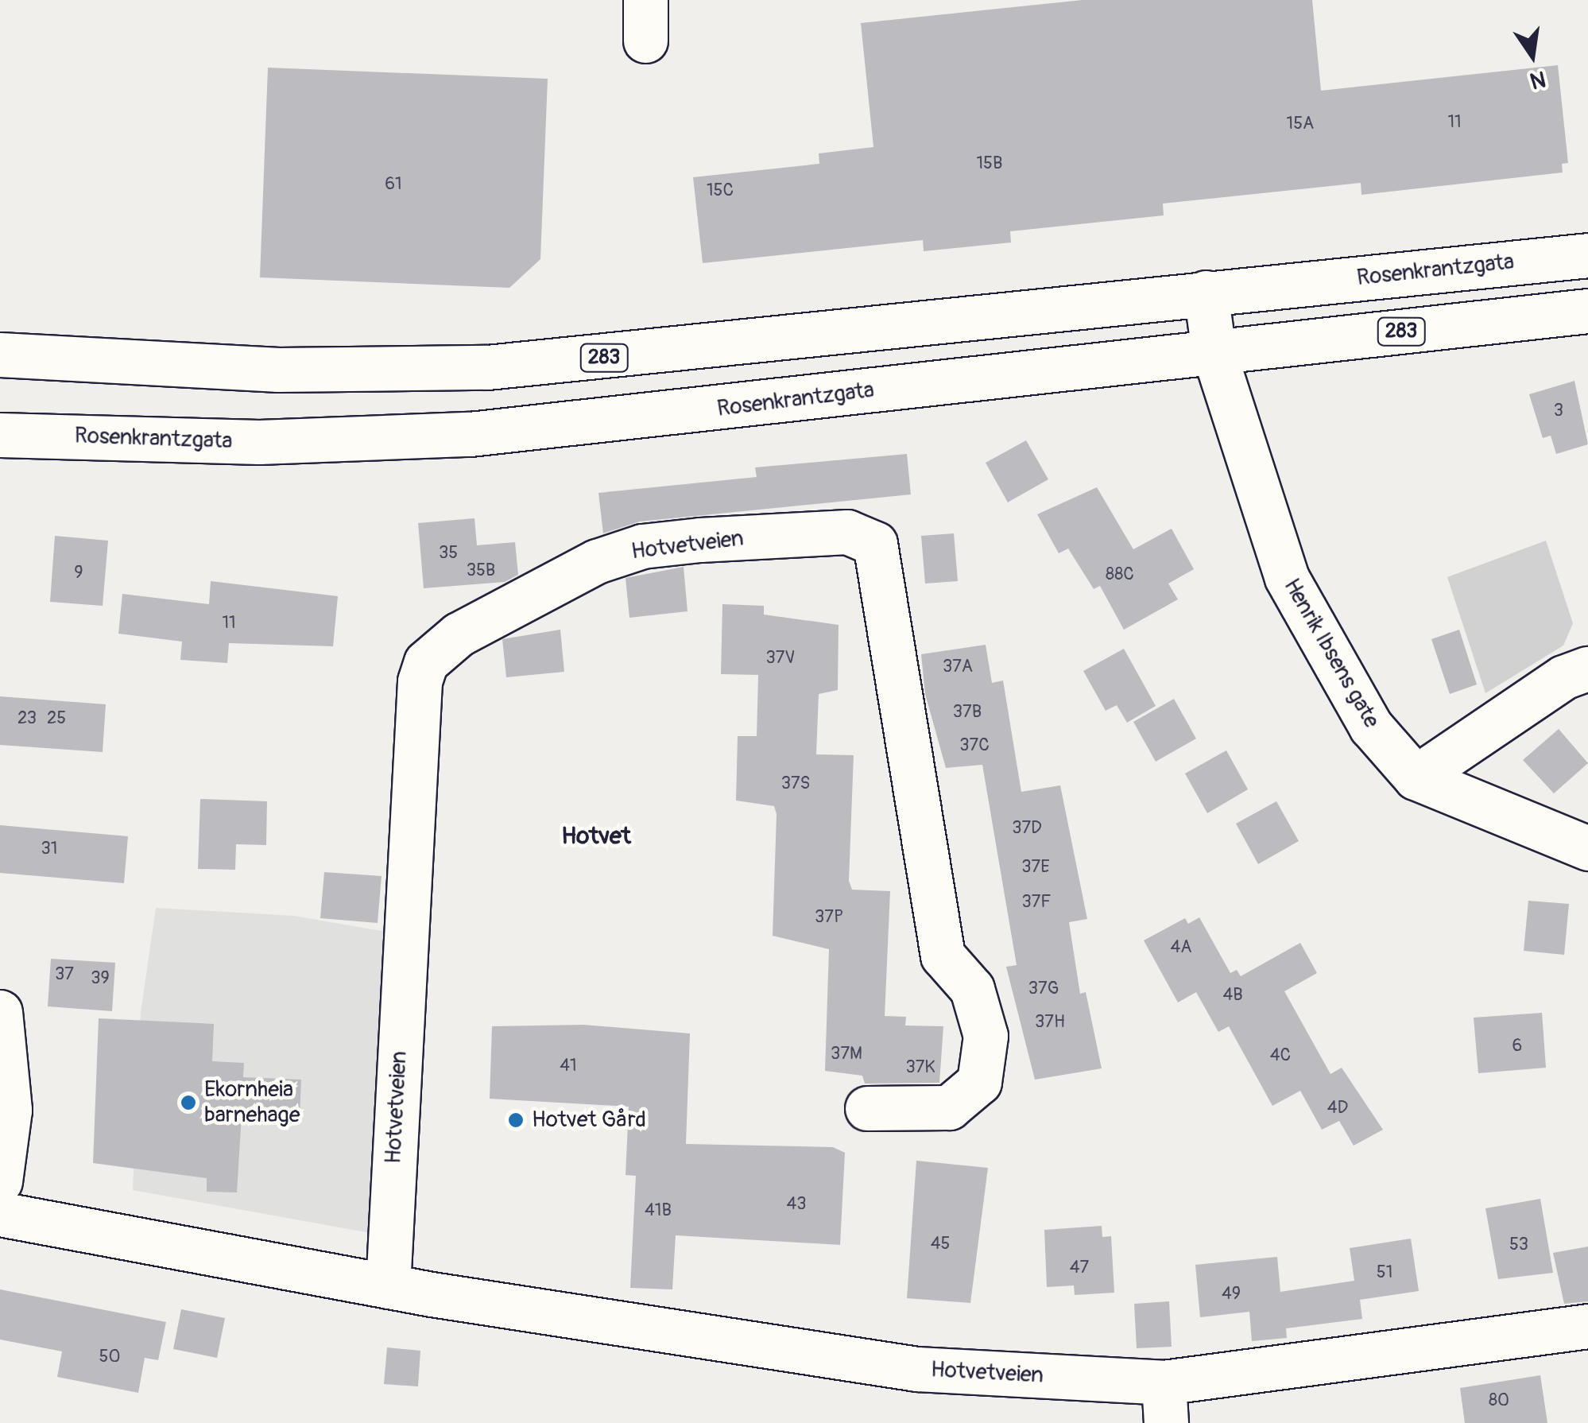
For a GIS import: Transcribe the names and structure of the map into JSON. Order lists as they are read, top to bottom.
{
  "streets": {
    "street": [
      "Rosenkrantzgata",
      "283",
      "Hotvetveien",
      "Henrik Ibsens gate"
    ]
  },
  "crossings": [
    ["Rosenkrantzgata", "Henrik Ibsens gate"]
  ],
  "districts": ["Hotvet"],
  "places": ["Ekornheia barnehage", "Hotvet Gård"],
  "house_numbers": [
    "11",
    "15A",
    "15B",
    "61",
    "15C",
    "3",
    "35",
    "35B",
    "9",
    "88C",
    "11",
    "37V",
    "37A",
    "37B",
    "23",
    "25",
    "37C",
    "37S",
    "37D",
    "31",
    "37E",
    "37F",
    "37P",
    "4A",
    "37",
    "39",
    "37G",
    "4B",
    "37H",
    "6",
    "37M",
    "4C",
    "41",
    "37K",
    "4D",
    "43",
    "41B",
    "45",
    "53",
    "47",
    "51",
    "49",
    "50",
    "80"
  ],
  "north": "bottom"
}
